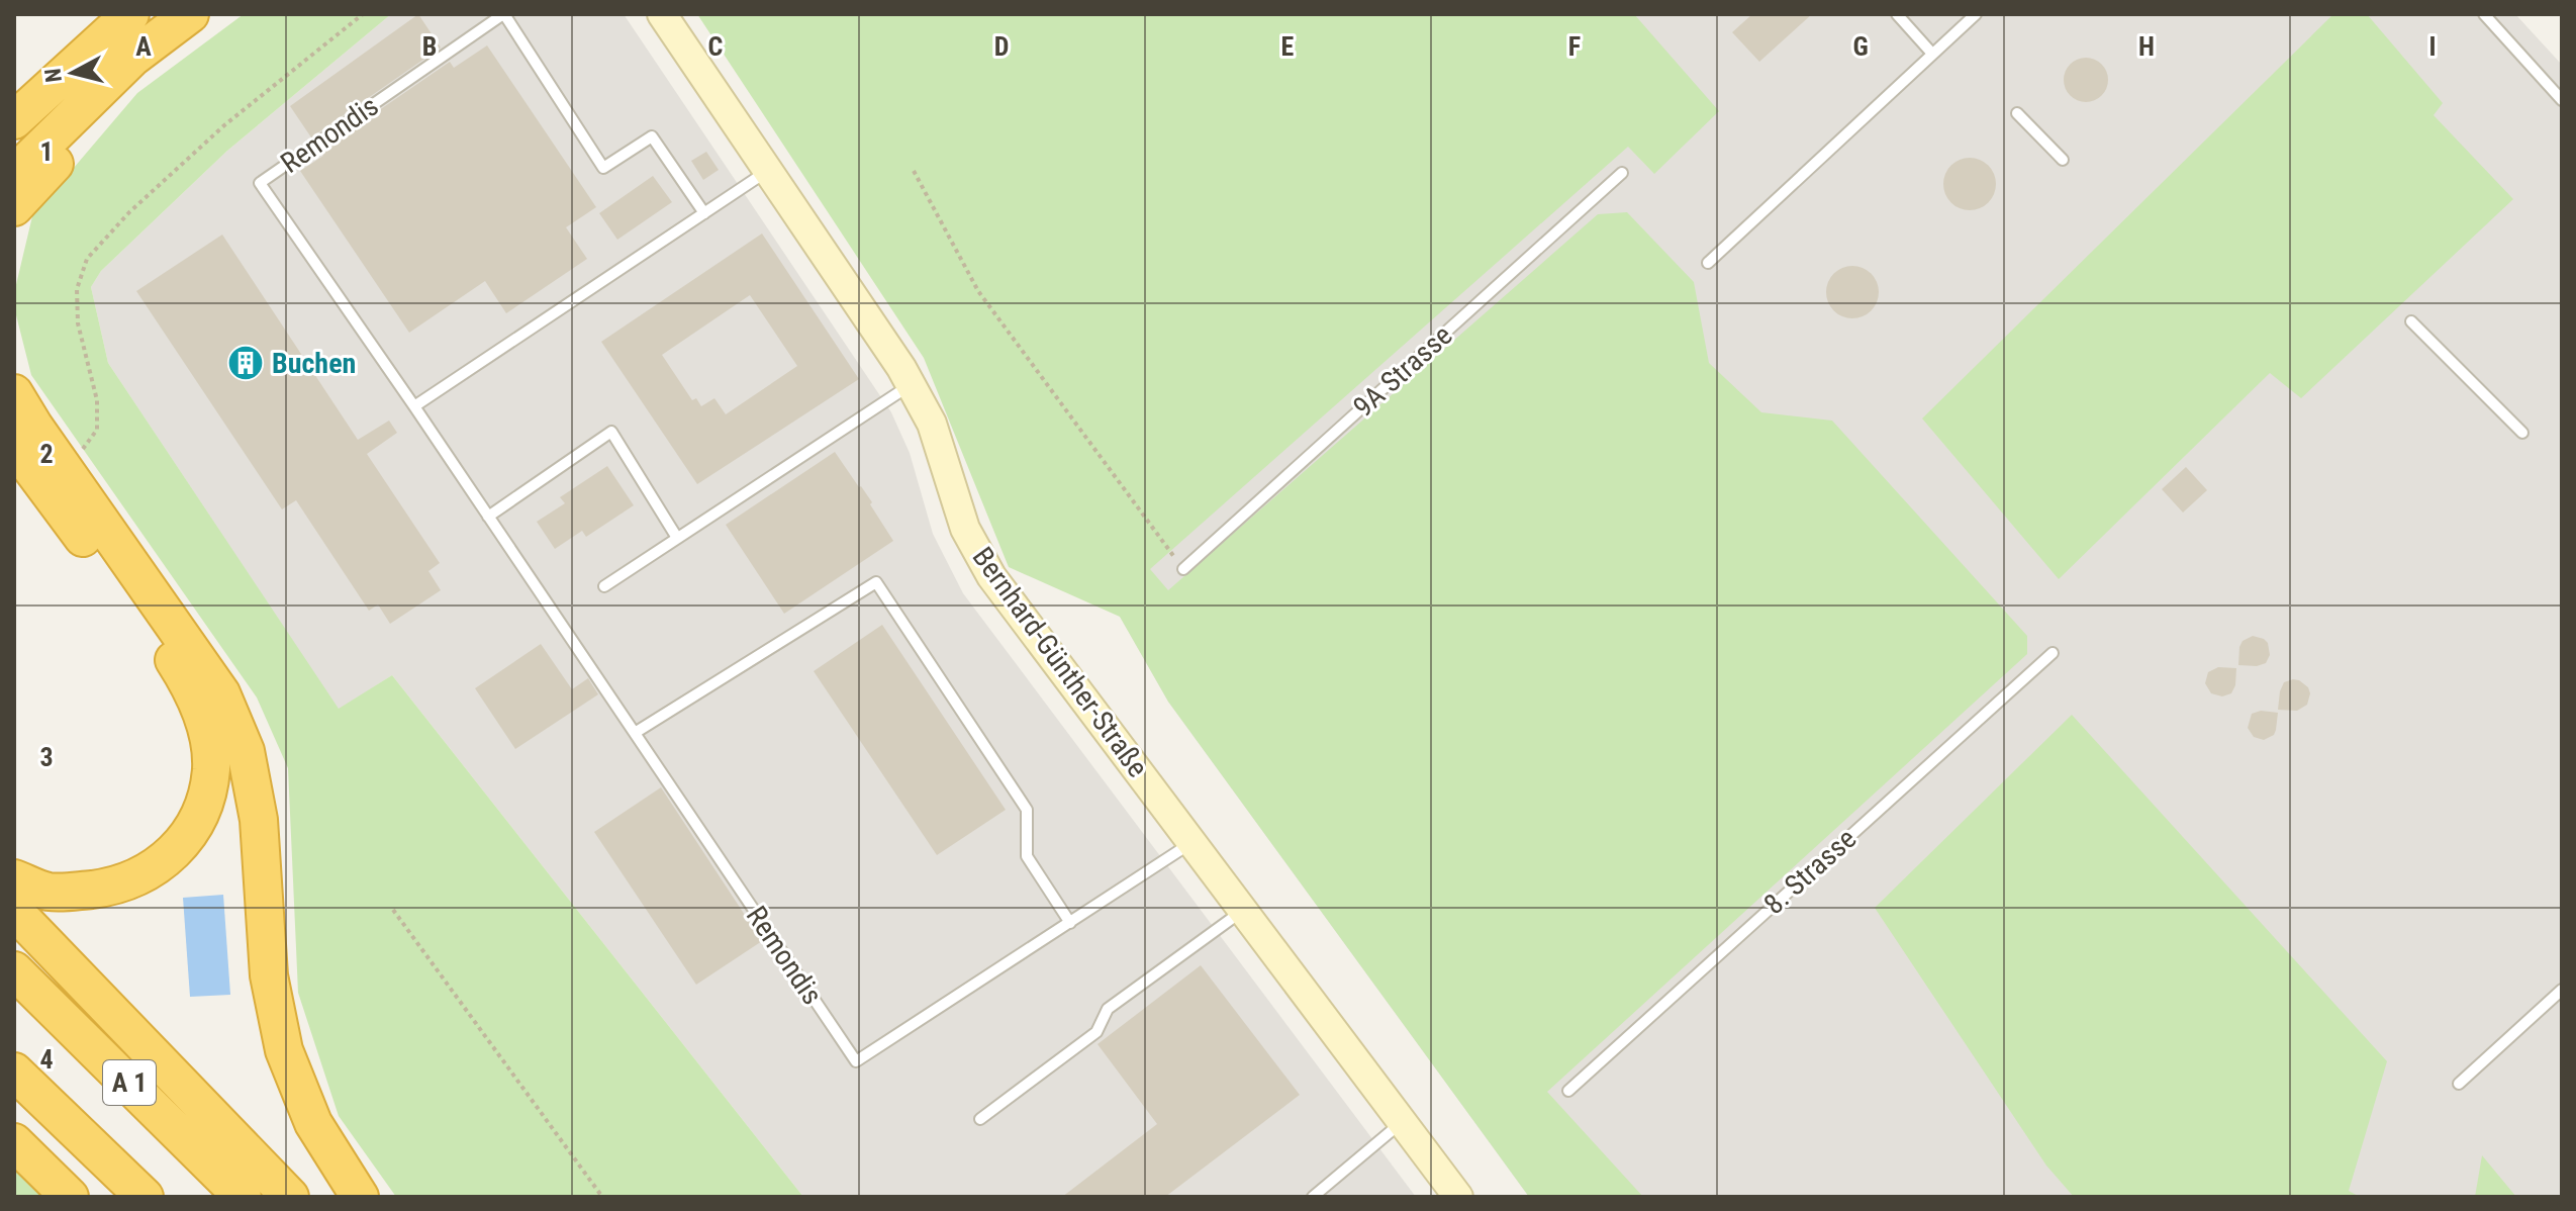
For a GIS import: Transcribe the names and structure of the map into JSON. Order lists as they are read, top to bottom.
{
  "streets": {
    "highway": ["A 1"],
    "street": ["Bernhard-Günther-Straße"],
    "lane": ["Remondis", "9A Strasse", "8. Strasse"]
  },
  "crossings": [
    ["Remondis", "Bernhard-Günther-Straße"]
  ],
  "places": {
    "building": ["Buchen"]
  },
  "north": "left",
  "grid": {
    "columns": [
      "A",
      "B",
      "C",
      "D",
      "E",
      "F",
      "G",
      "H",
      "I"
    ],
    "rows": [
      "1",
      "2",
      "3",
      "4"
    ]
  }
}
